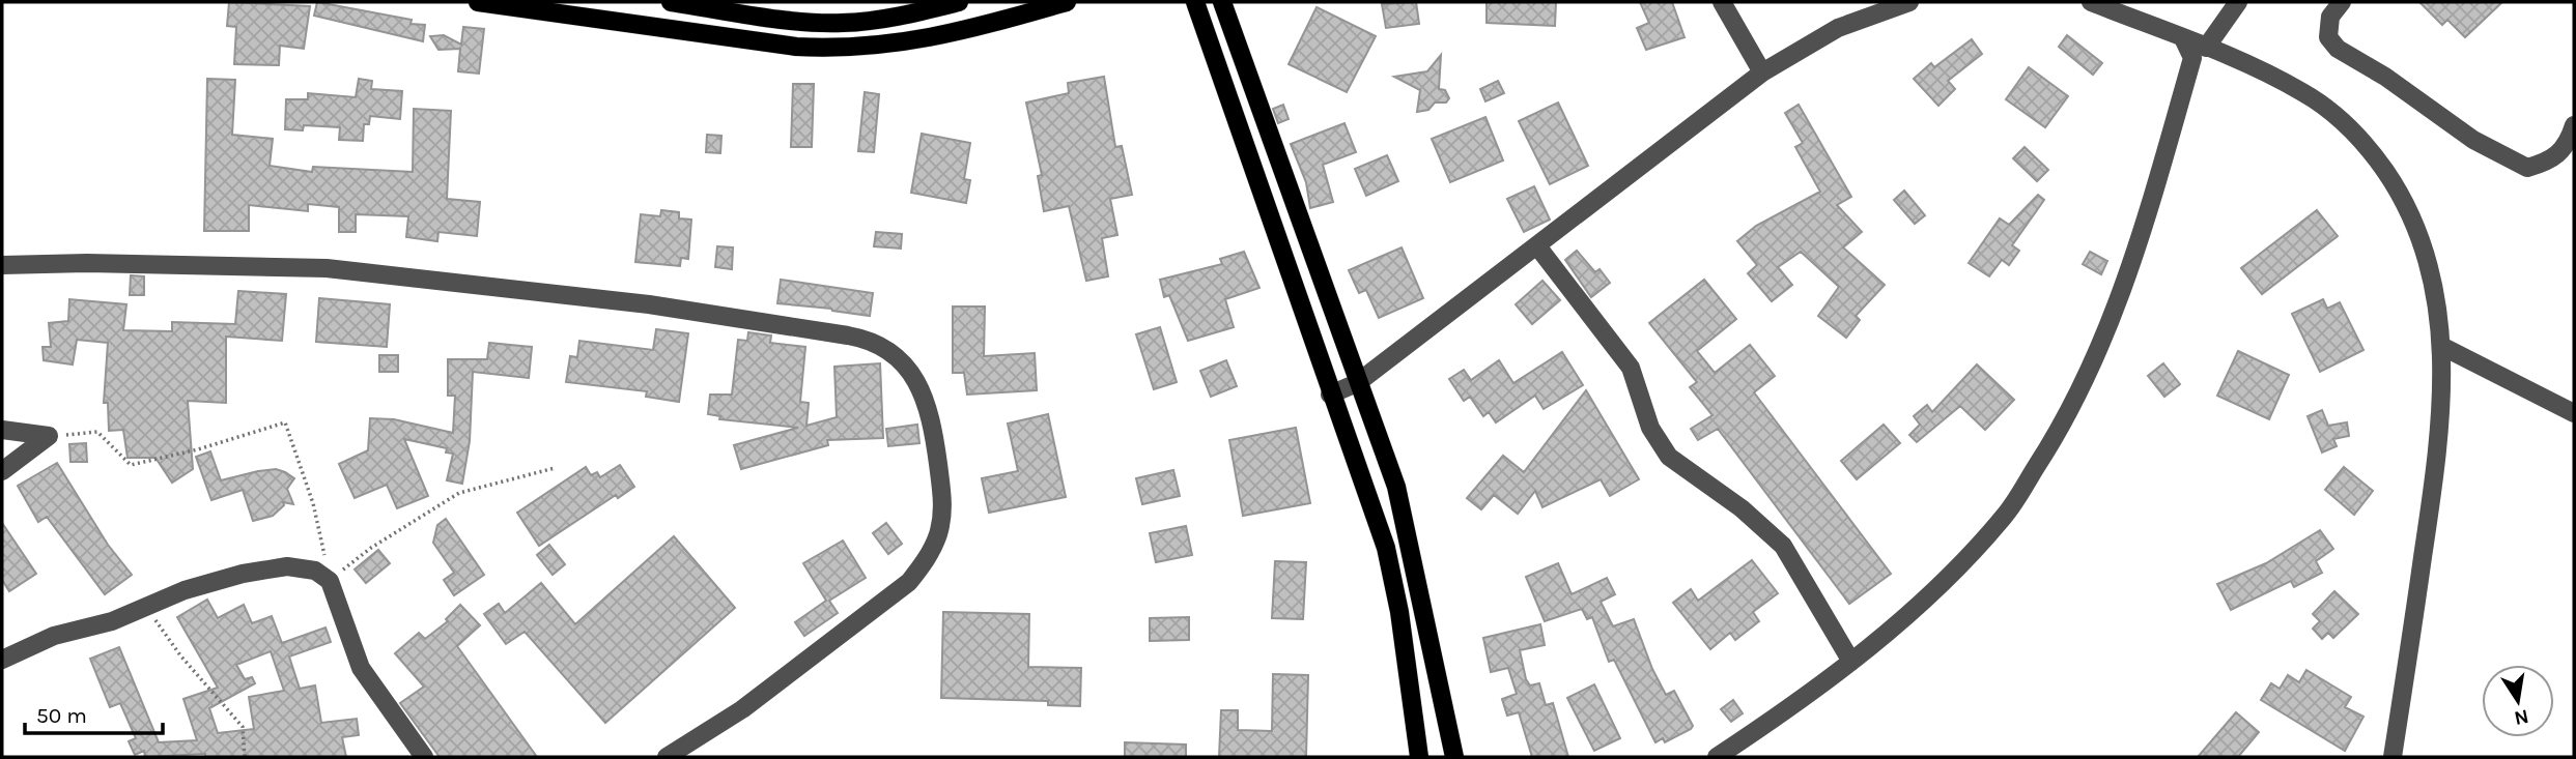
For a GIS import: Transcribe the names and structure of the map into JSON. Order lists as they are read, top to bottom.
{
  "scale_bar": "50 m",
  "north": "bottom"
}
